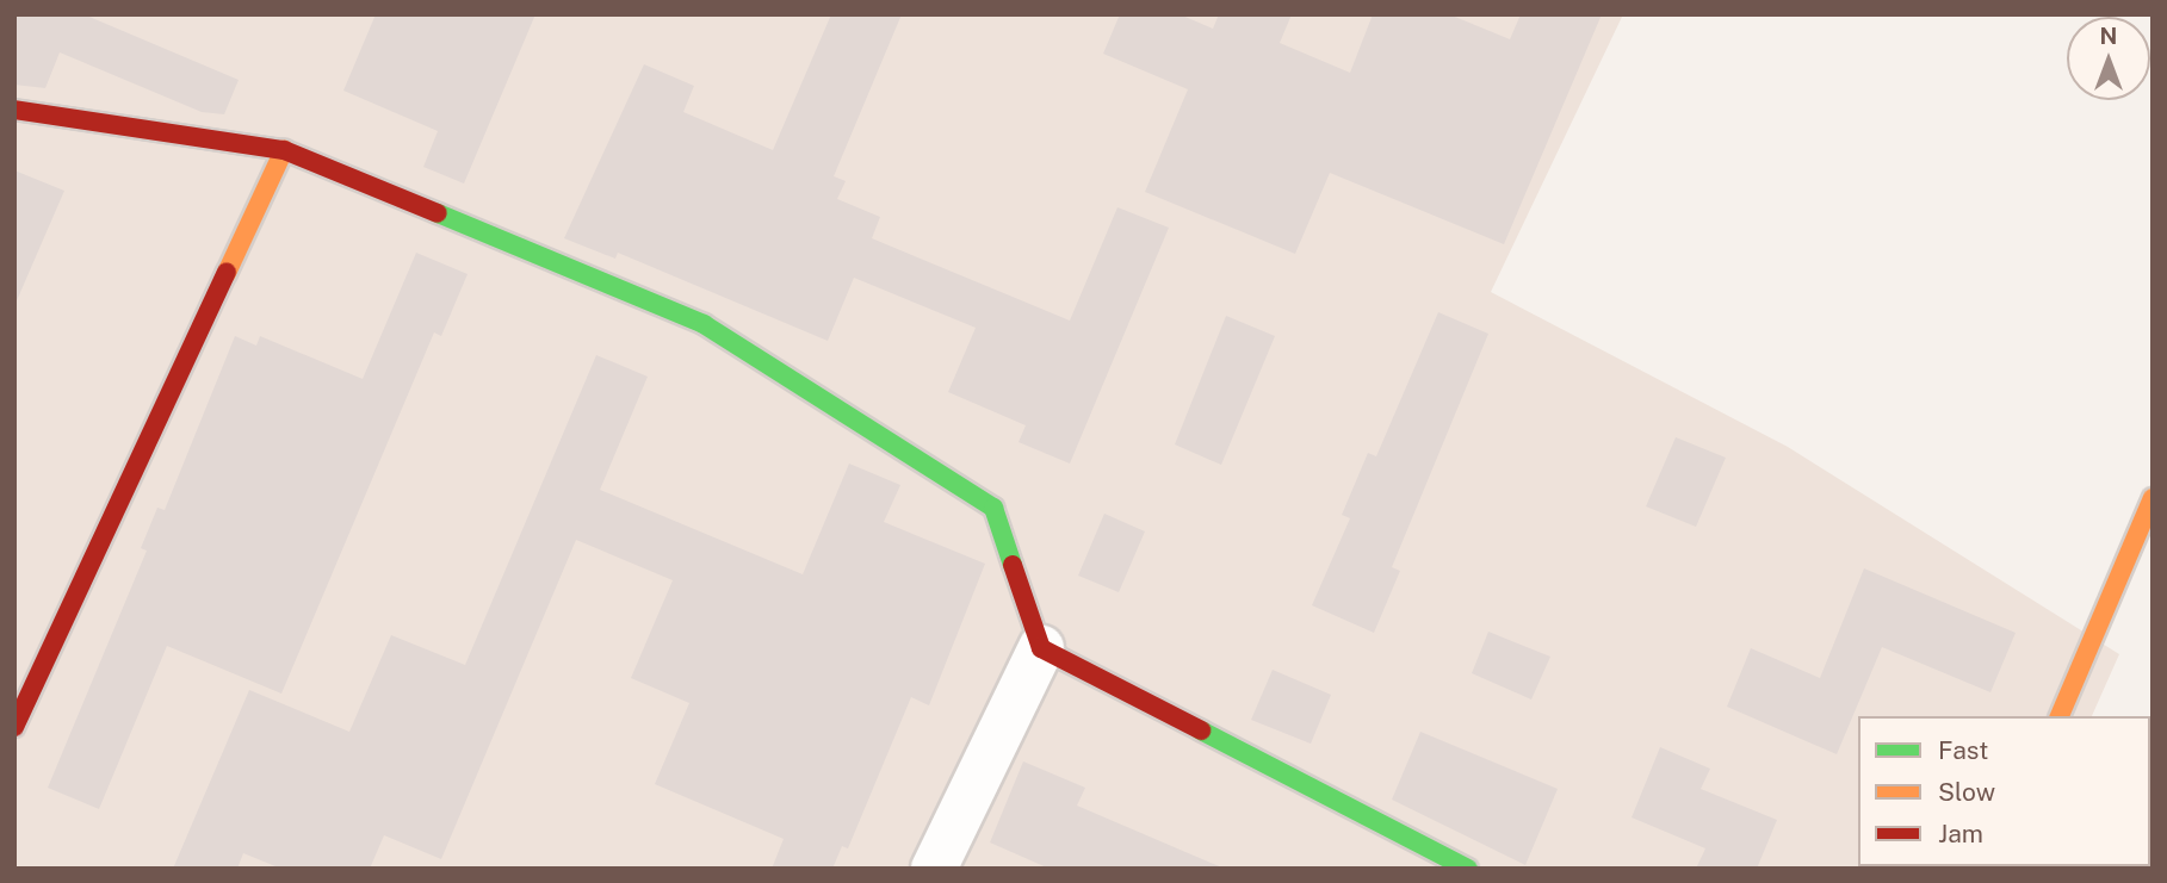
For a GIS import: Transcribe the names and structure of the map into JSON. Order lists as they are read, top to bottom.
{
  "legend": ["Fast", "Slow", "Jam"],
  "north": "top"
}
